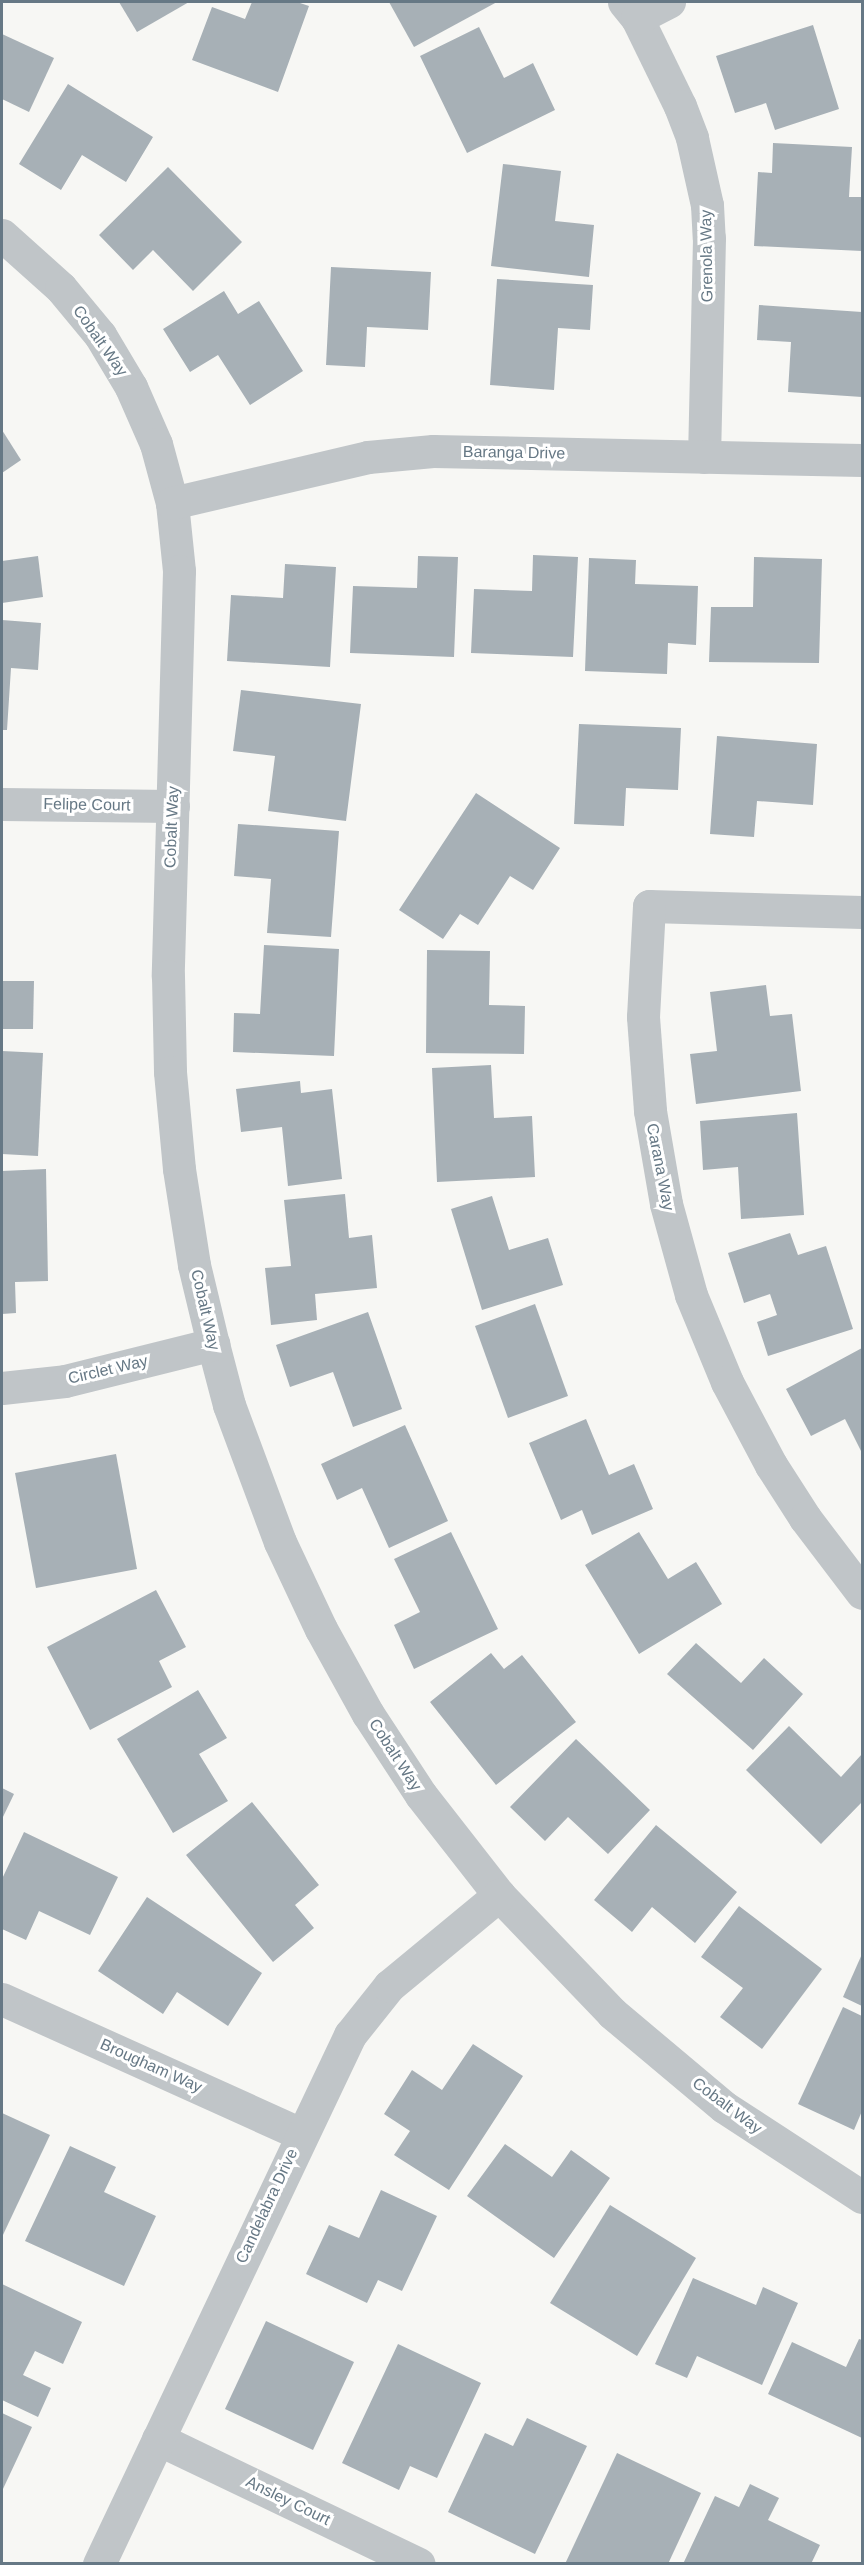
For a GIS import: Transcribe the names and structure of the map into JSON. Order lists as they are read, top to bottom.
{
  "streets": {
    "street": [
      "Grenola Way",
      "Cobalt Way",
      "Baranga Drive",
      "Felipe Court",
      "Carana Way",
      "Circlet Way",
      "Brougham Way",
      "Candelabra Drive",
      "Ansley Court"
    ]
  },
  "crossings": [
    ["Grenola Way", "Baranga Drive"],
    ["Cobalt Way", "Baranga Drive"],
    ["Cobalt Way", "Felipe Court"],
    ["Cobalt Way", "Circlet Way"],
    ["Cobalt Way", "Candelabra Drive"],
    ["Brougham Way", "Candelabra Drive"],
    ["Candelabra Drive", "Ansley Court"]
  ]
}
